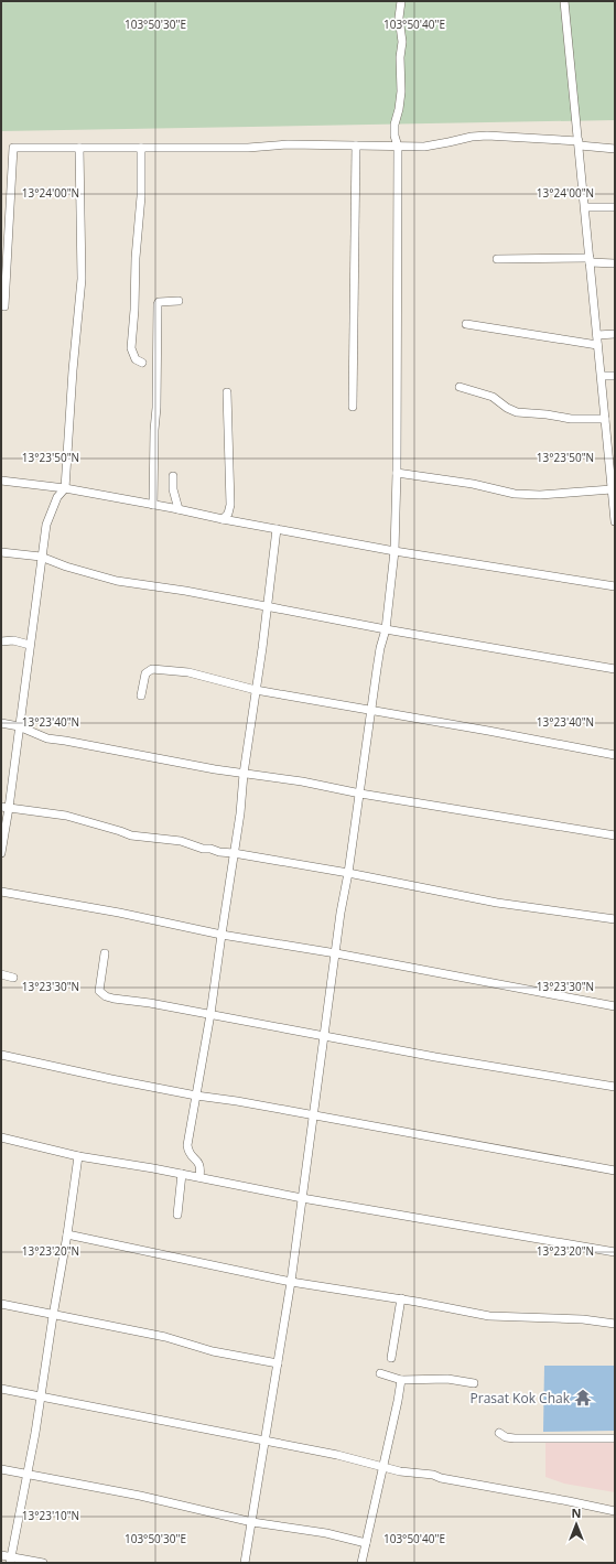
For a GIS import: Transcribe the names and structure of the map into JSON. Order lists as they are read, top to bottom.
{
  "places": {
    "temple": ["Prasat Kok Chak"]
  },
  "north": "top",
  "coordinates": [
    "103°50'30\"E",
    "103°50'40\"E",
    "13°24'00\"N",
    "13°23'50\"N",
    "13°23'40\"N",
    "13°23'30\"N",
    "13°23'20\"N",
    "13°23'10\"N"
  ]
}
